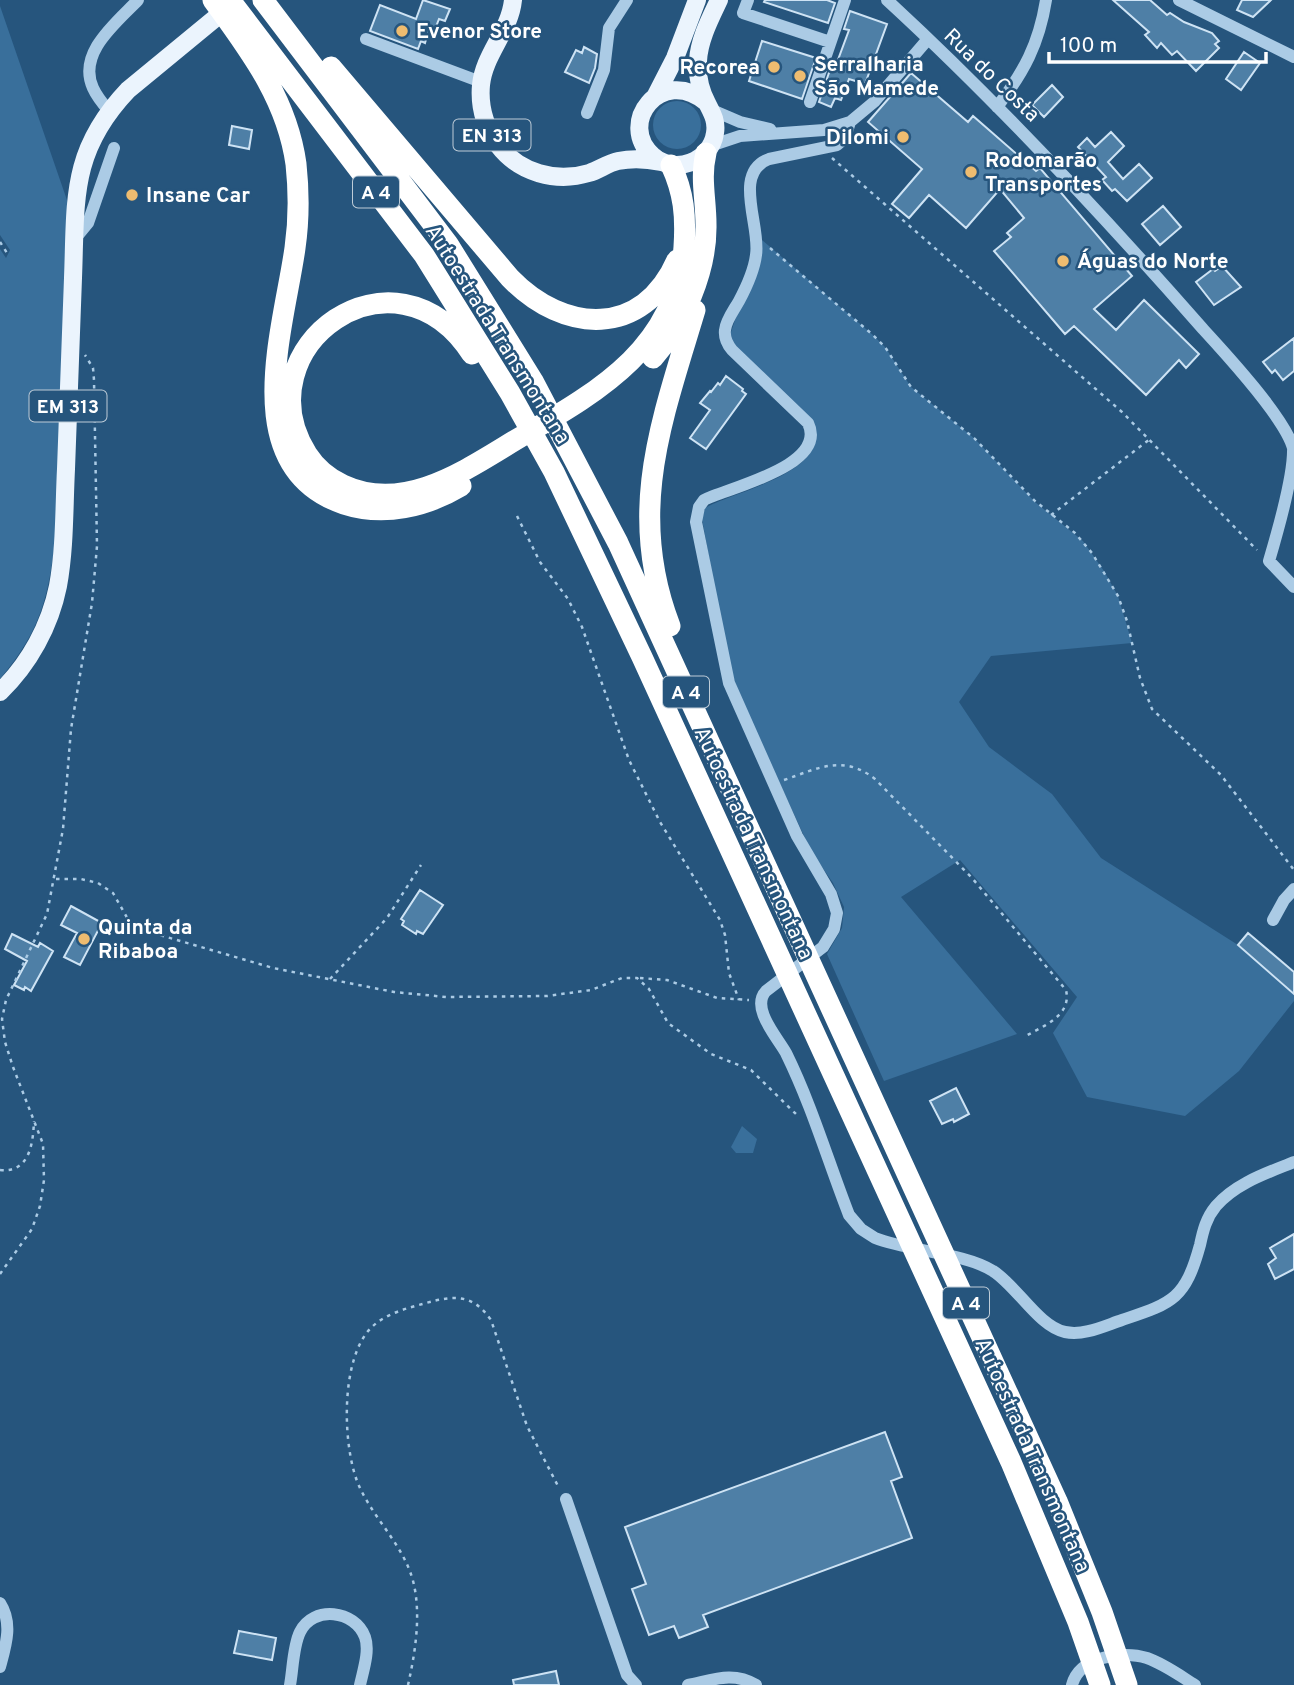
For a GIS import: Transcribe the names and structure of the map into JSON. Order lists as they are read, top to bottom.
{
  "streets": {
    "highway": ["A 4", "Autoestrada Transmontana"],
    "main road": ["EN 313", "EM 313"],
    "street": ["Rua do Costa"]
  },
  "places": [
    "Evenor Store",
    "Recorea",
    "Serralharia São Mamede",
    "Dilomi",
    "Rodomarão Transportes",
    "Insane Car",
    "Águas do Norte",
    "Quinta da Ribaboa"
  ],
  "scale_bar": "100 m"
}
